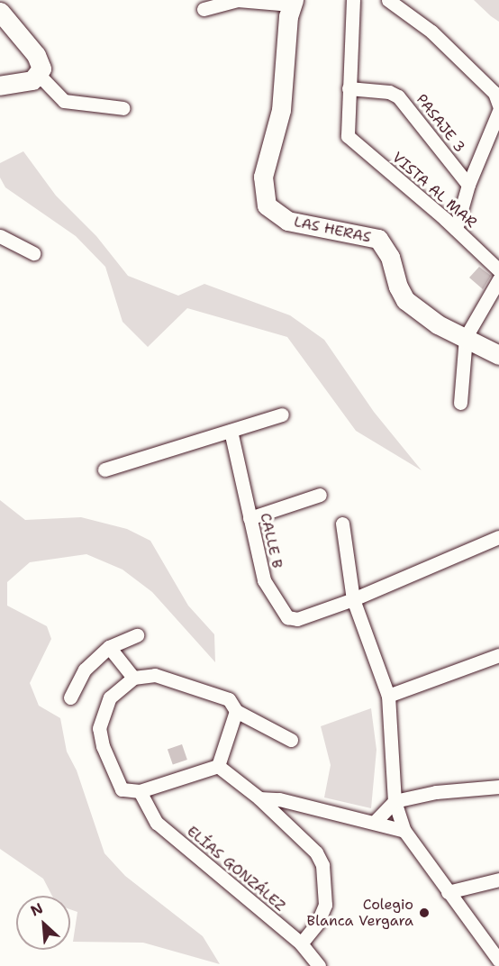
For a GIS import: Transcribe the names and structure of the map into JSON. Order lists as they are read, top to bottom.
{
  "streets": {
    "street": [
      "PASAJE 3",
      "VISTA AL MAR",
      "LAS HERAS",
      "CALLE B",
      "ELÍAS GONZÁLEZ"
    ]
  },
  "crossings": [
    ["PASAJE 3", "VISTA AL MAR"]
  ],
  "places": ["Colegio Blanca Vergara"],
  "north": "top left"
}
